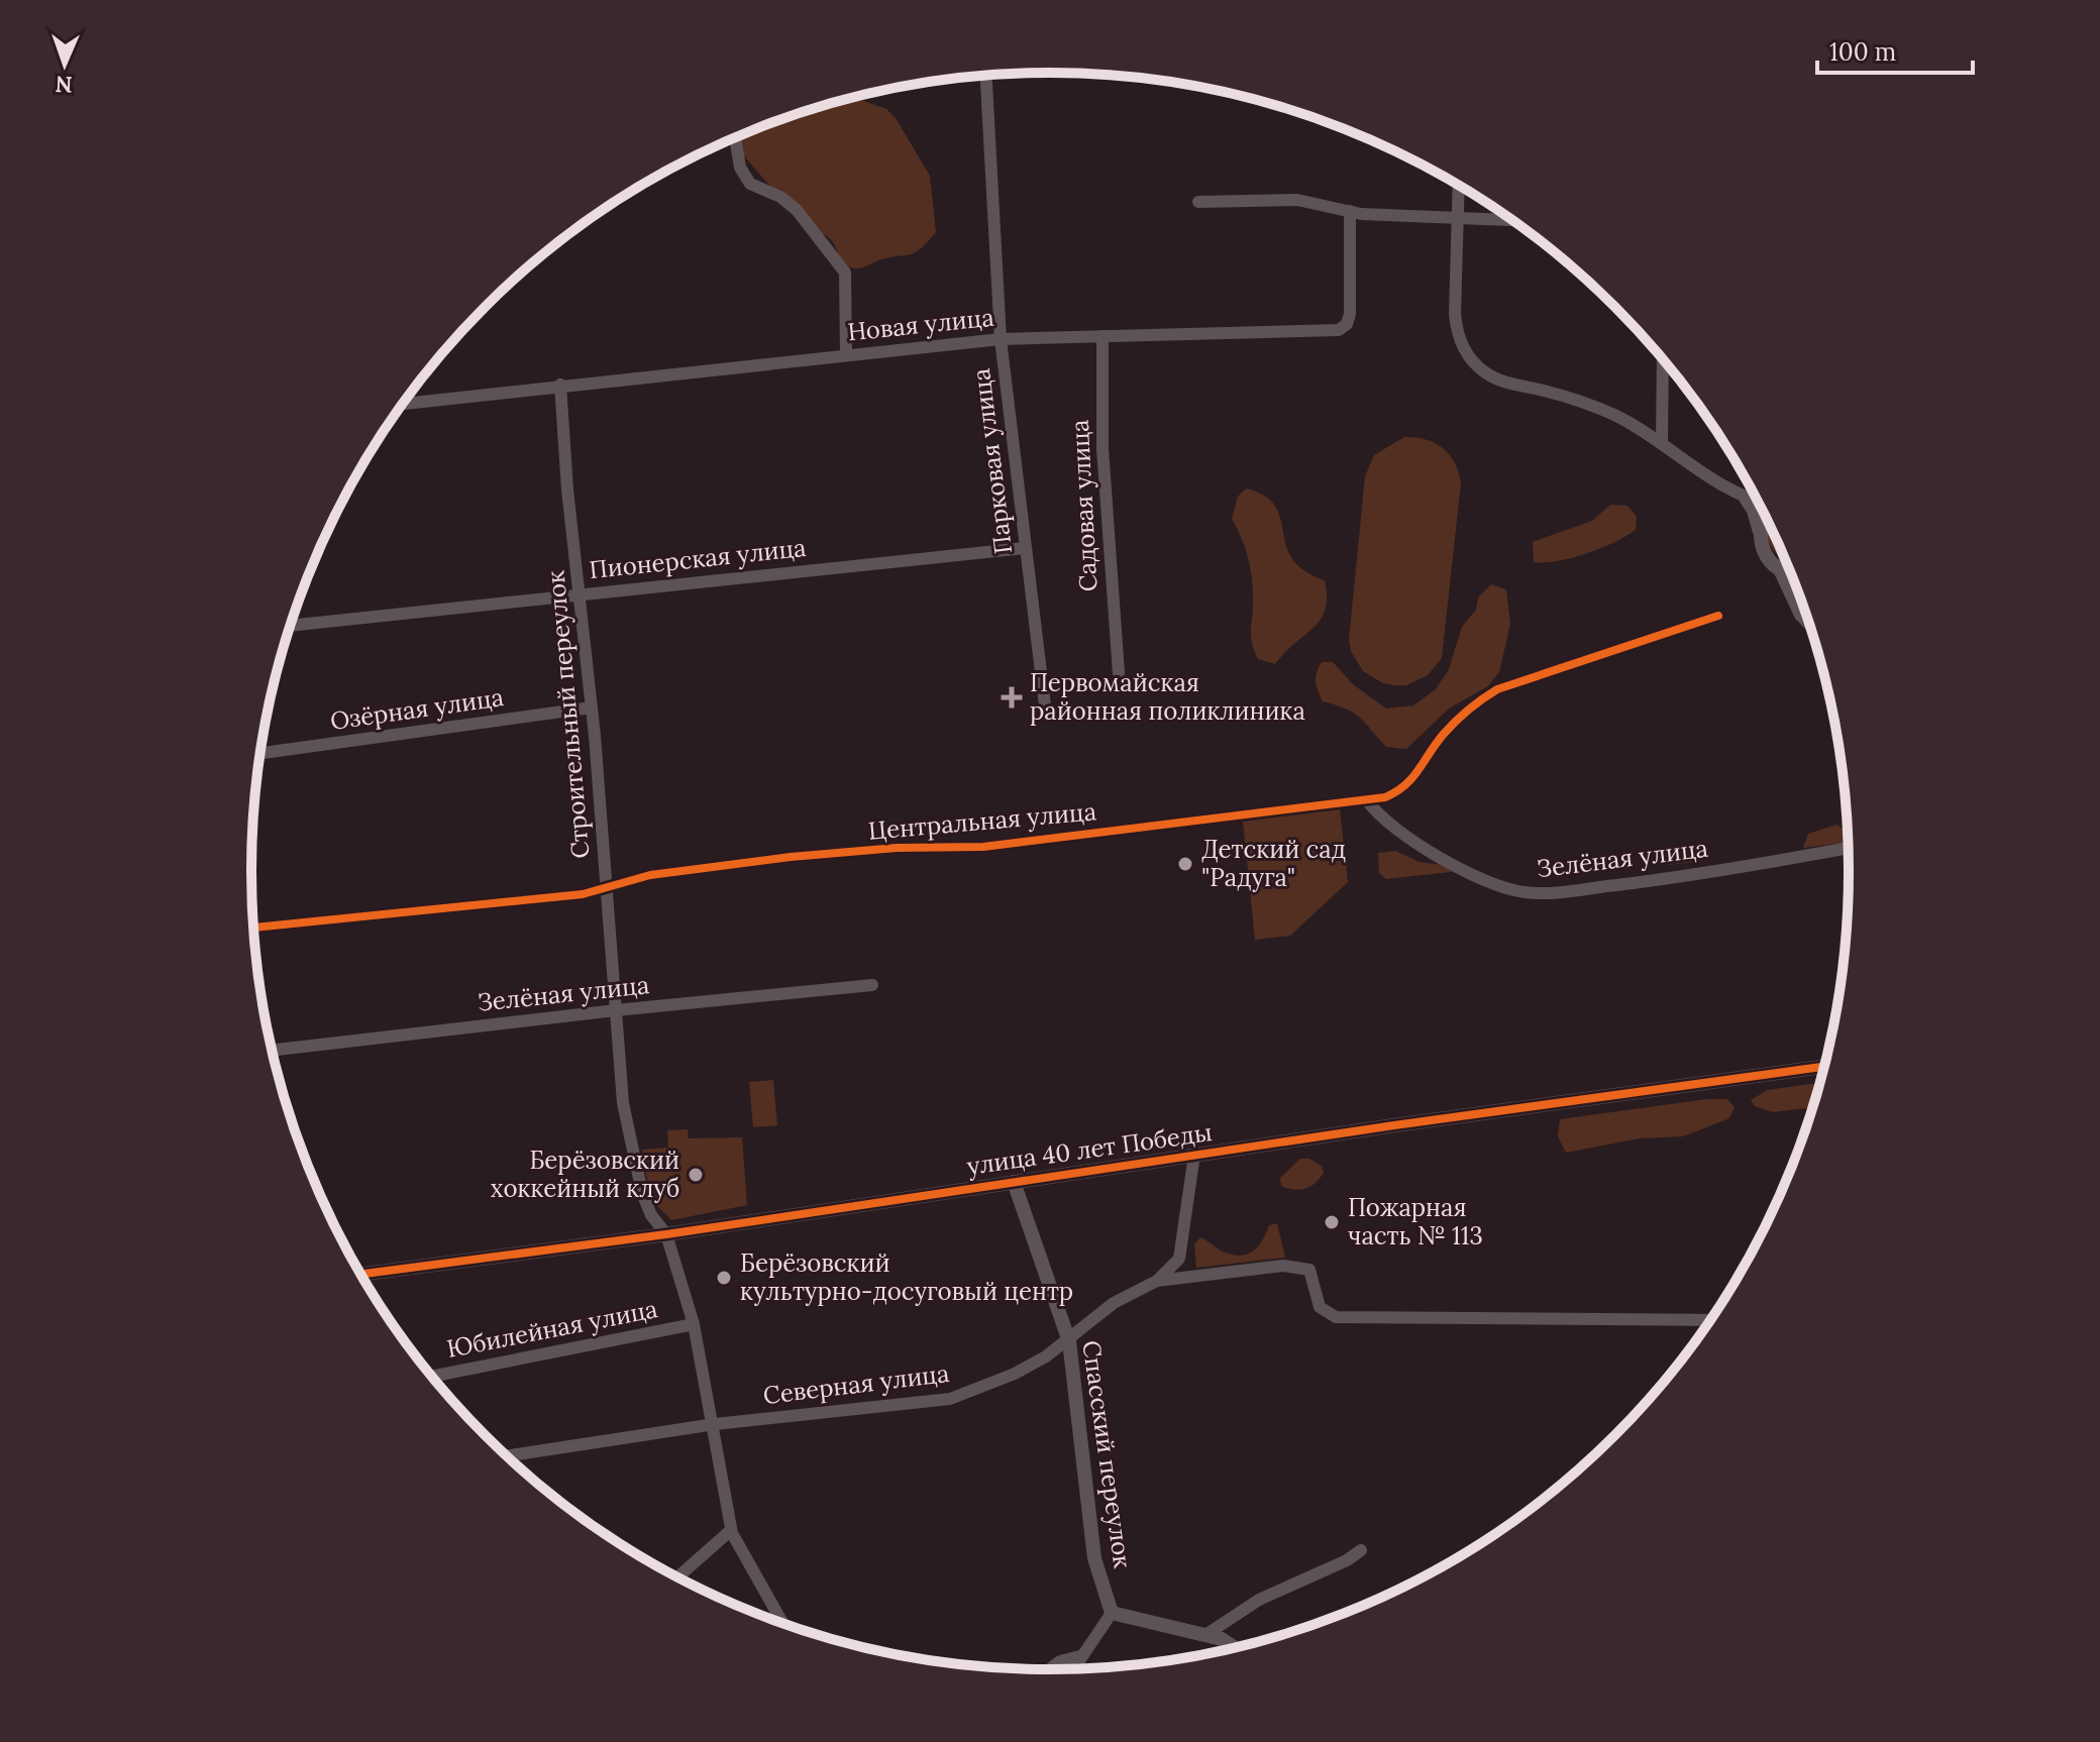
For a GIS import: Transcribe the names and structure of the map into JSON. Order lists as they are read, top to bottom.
{
  "streets": {
    "street": [
      "Новая улица",
      "Парковая улица",
      "Садовая улица",
      "Пионерская улица",
      "Озёрная улица",
      "Строительный переулок",
      "Центральная улица",
      "Зелёная улица",
      "улица 40 лет Победы",
      "Юбилейная улица",
      "Северная улица",
      "Спасский переулок"
    ]
  },
  "crossings": [
    ["Новая улица", "Парковая улица"],
    ["Новая улица", "Садовая улица"],
    ["Новая улица", "Строительный переулок"],
    ["Парковая улица", "Пионерская улица"],
    ["Пионерская улица", "Строительный переулок"],
    ["Озёрная улица", "Строительный переулок"],
    ["Строительный переулок", "Центральная улица"],
    ["Строительный переулок", "Зелёная улица"],
    ["Строительный переулок", "улица 40 лет Победы"],
    ["Строительный переулок", "Юбилейная улица"],
    ["Строительный переулок", "Северная улица"],
    ["Центральная улица", "Зелёная улица"],
    ["улица 40 лет Победы", "Северная улица"],
    ["улица 40 лет Победы", "Спасский переулок"],
    ["Северная улица", "Спасский переулок"]
  ],
  "places": {
    "health": ["Первомайская районная поликлиника"],
    "other": [
      "Детский сад \"Радуга\"",
      "Берёзовский хоккейный клуб",
      "Пожарная часть № 113",
      "Берёзовский культурно-досуговый центр"
    ]
  },
  "scale_bar": "100 m",
  "north": "bottom"
}
